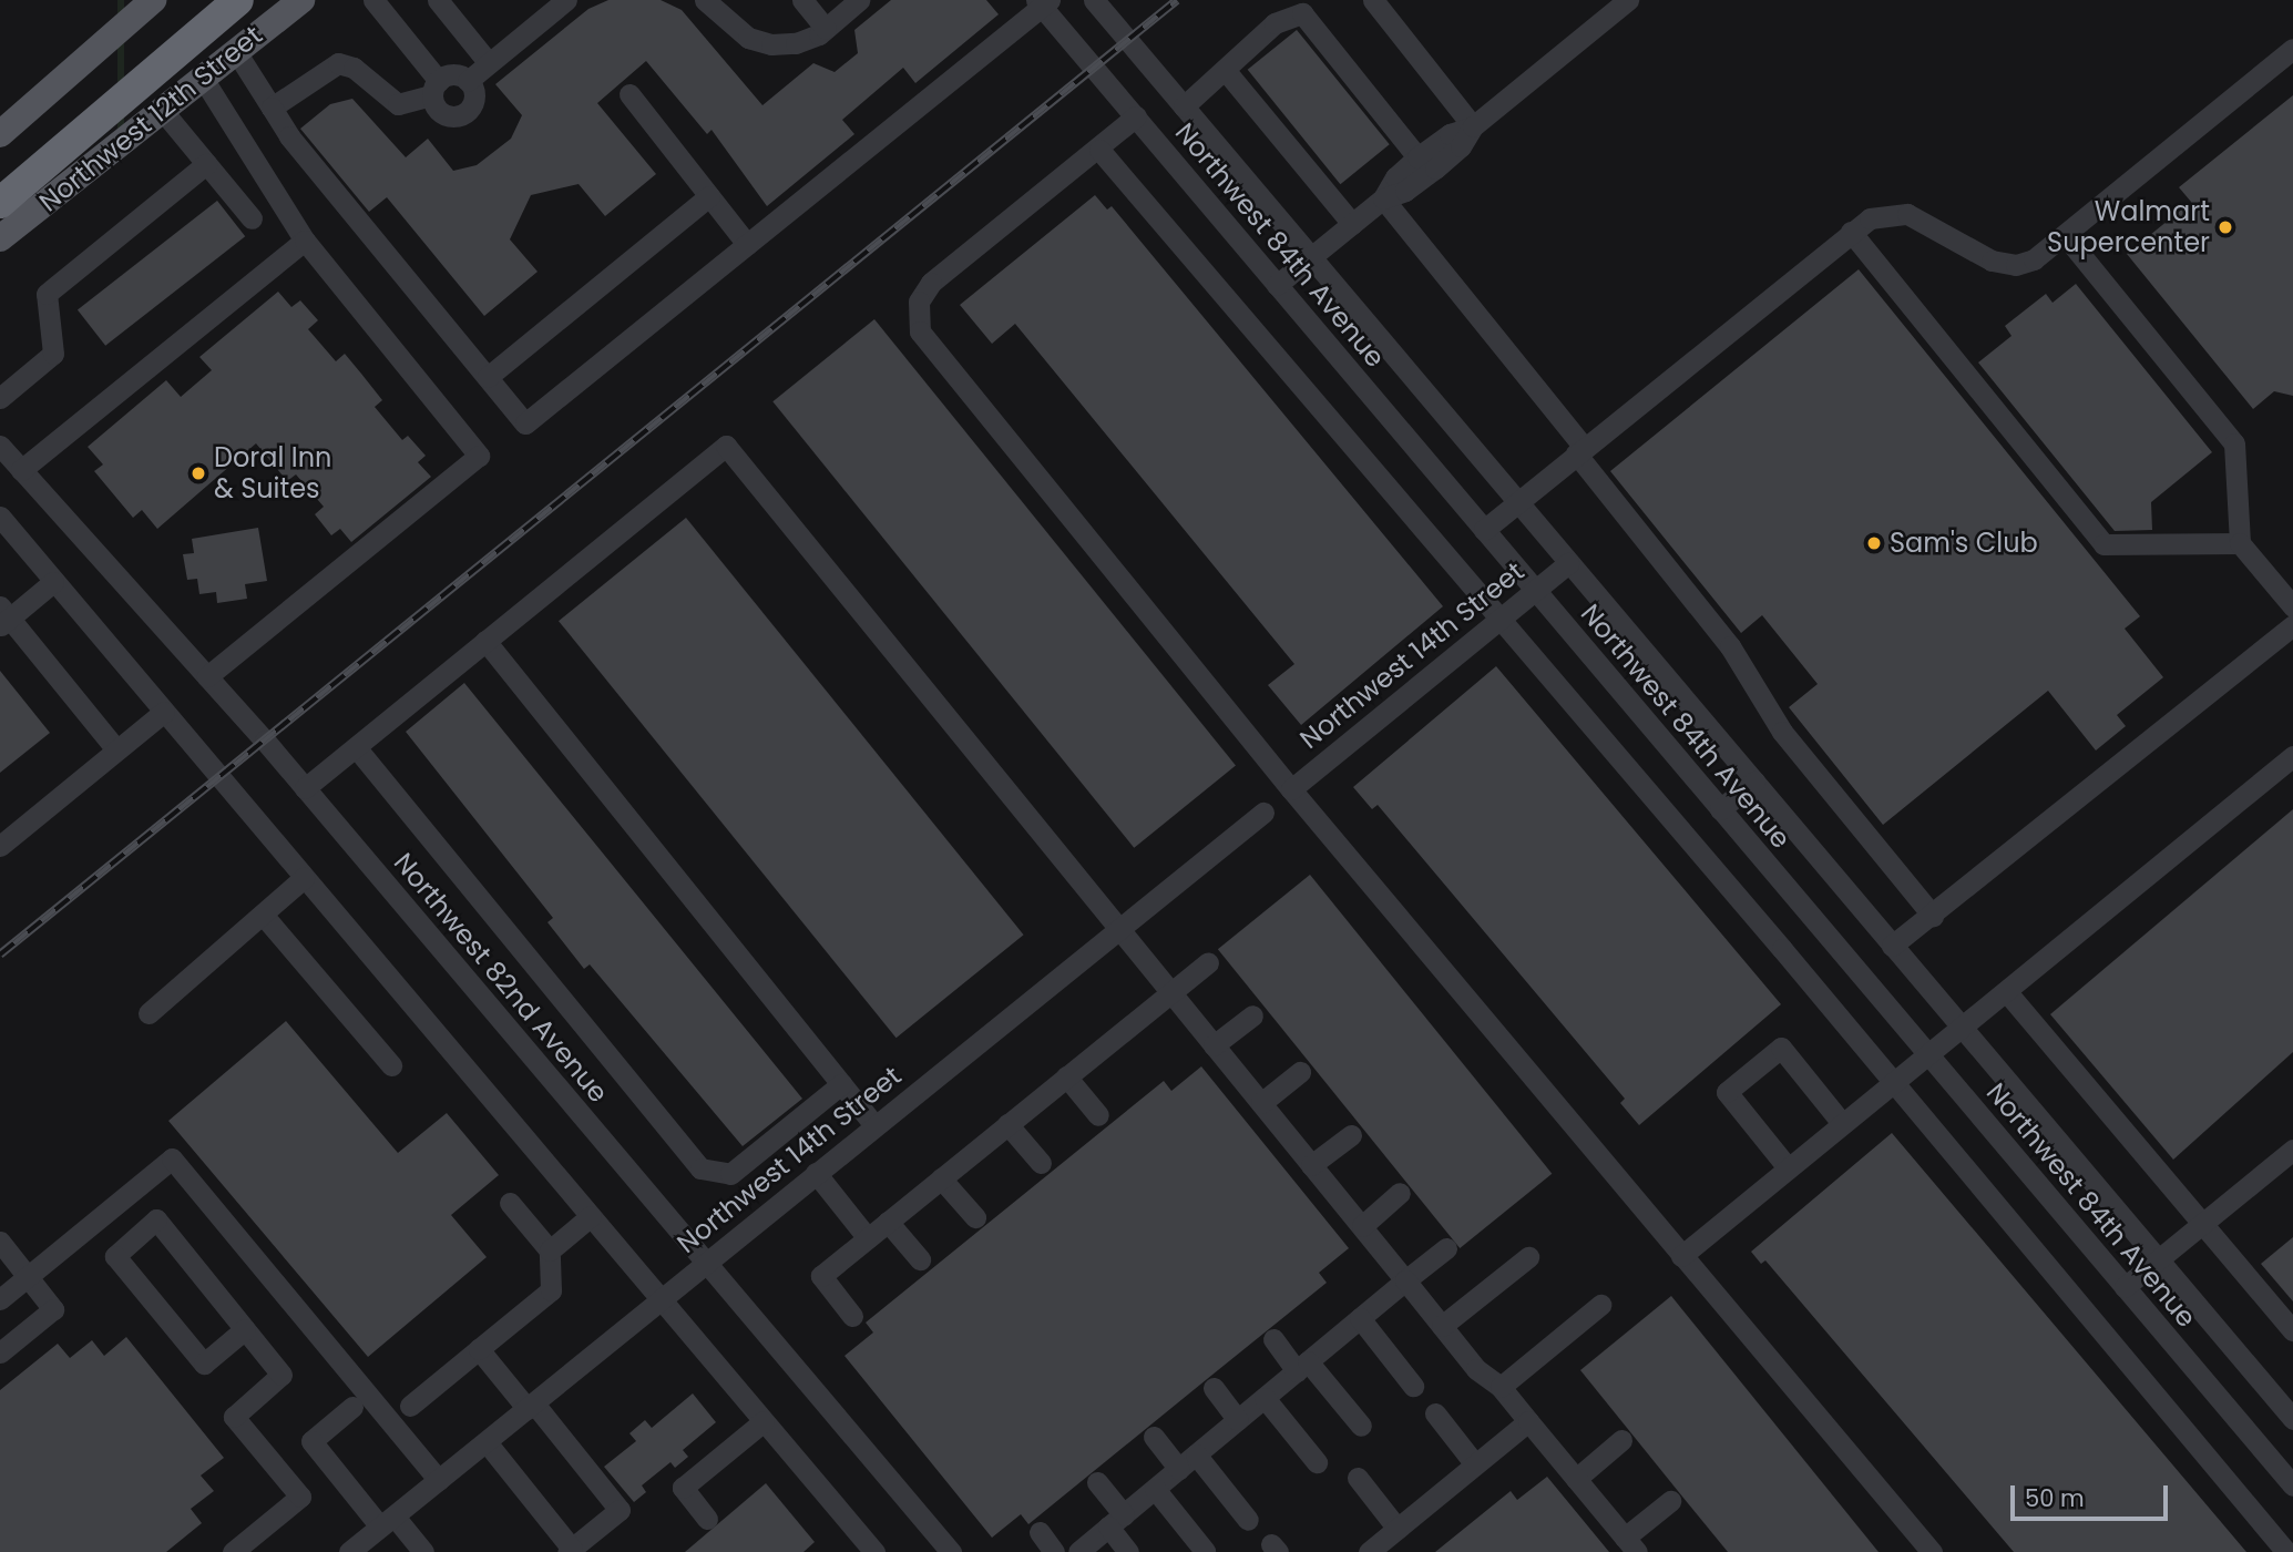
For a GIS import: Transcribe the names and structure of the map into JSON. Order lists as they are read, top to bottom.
{
  "streets": {
    "main road": ["Northwest 12th Street"],
    "street": ["Northwest 84th Avenue", "Northwest 14th Street", "Northwest 82nd Avenue"]
  },
  "crossings": [
    ["Northwest 84th Avenue", "Northwest 14th Street"],
    ["Northwest 14th Street", "Northwest 82nd Avenue"]
  ],
  "places": ["Walmart Supercenter", "Doral Inn & Suites", "Sam's Club"],
  "scale_bar": "50 m"
}
